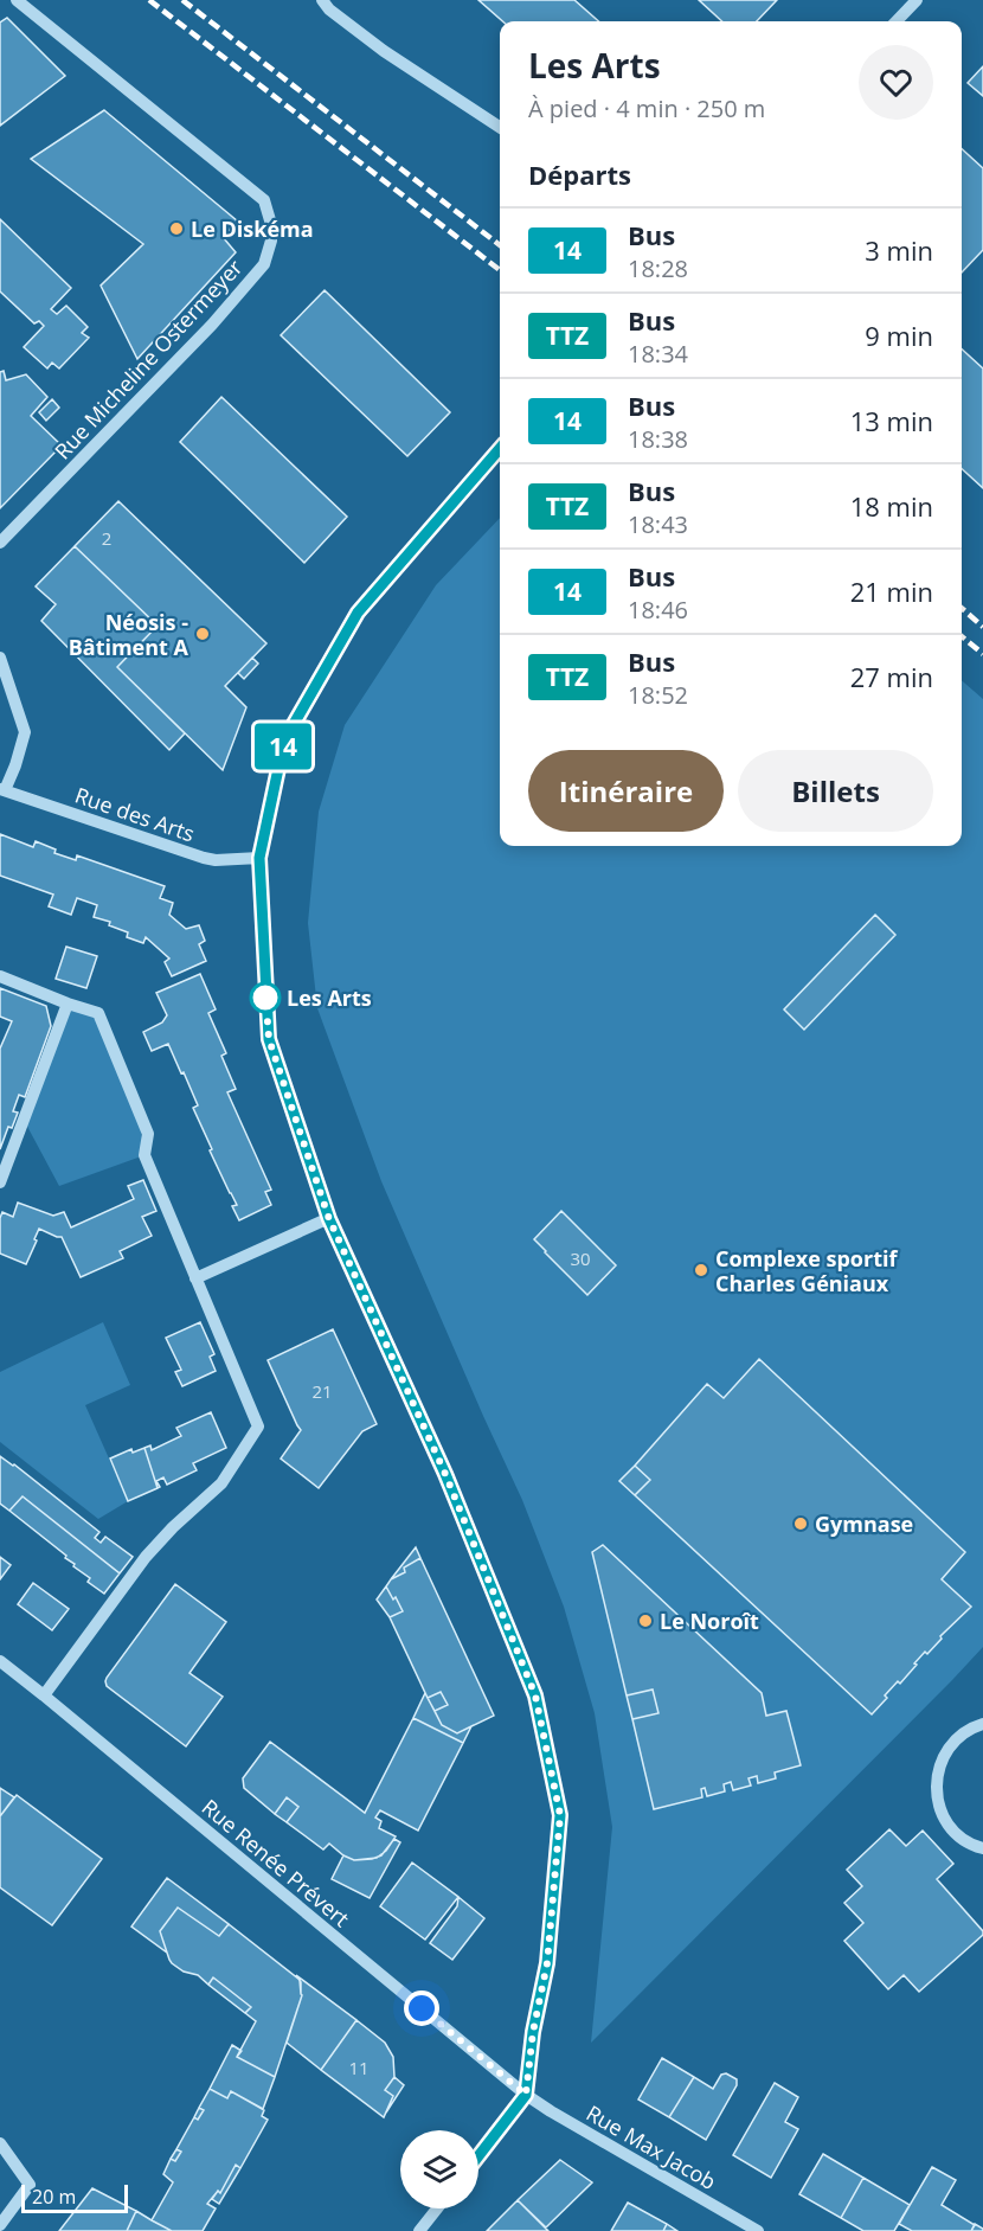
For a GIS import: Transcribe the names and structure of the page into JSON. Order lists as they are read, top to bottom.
{
  "streets": {
    "street": [
      "Rue Micheline Ostermeyer",
      "Rue des Arts",
      "Rue Renée Prévert",
      "Rue Max Jacob"
    ]
  },
  "crossings": [
    ["Rue Renée Prévert", "Rue Max Jacob"]
  ],
  "places": [
    "Le Diskéma",
    "Néosis - Bâtiment A",
    "Les Arts",
    "Complexe sportif Charles Géniaux",
    "Gymnase",
    "Le Noroît"
  ],
  "lines": ["bus line 14"],
  "house_numbers": [
    "2",
    "30",
    "21",
    "11"
  ],
  "scale_bar": "20 m",
  "page": {
    "on_map": "14",
    "heading": [
      ["Les Arts", "À pied · 4 min · 250 m"],
      "Départs"
    ],
    "list": [
      {
        "mark": "14",
        "name": "Bus",
        "note": "18:28",
        "value": "3 min"
      },
      {
        "mark": "TTZ",
        "name": "Bus",
        "note": "18:34",
        "value": "9 min"
      },
      {
        "mark": "14",
        "name": "Bus",
        "note": "18:38",
        "value": "13 min"
      },
      {
        "mark": "TTZ",
        "name": "Bus",
        "note": "18:43",
        "value": "18 min"
      },
      {
        "mark": "14",
        "name": "Bus",
        "note": "18:46",
        "value": "21 min"
      },
      {
        "mark": "TTZ",
        "name": "Bus",
        "note": "18:52",
        "value": "27 min"
      }
    ],
    "buttons": ["Itinéraire", "Billets"],
    "scale": "20 m"
  }
}
